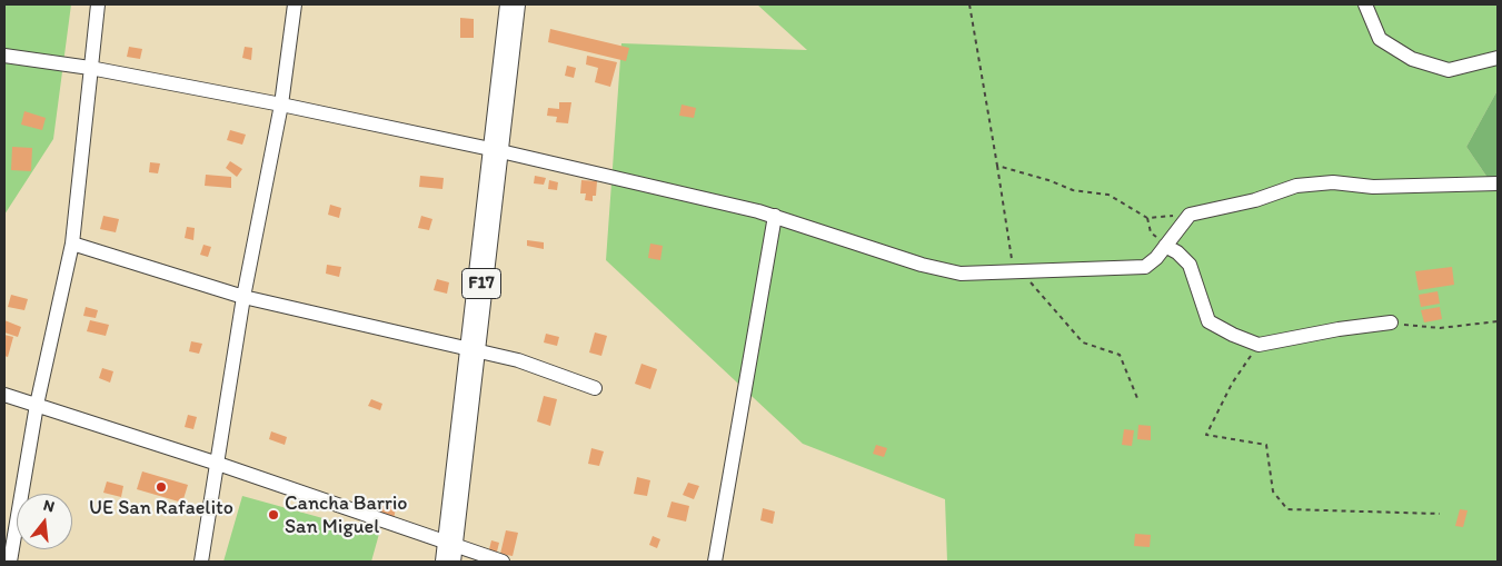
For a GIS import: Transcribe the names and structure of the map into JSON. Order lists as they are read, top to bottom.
{
  "streets": {
    "highway": ["F17"]
  },
  "places": ["UE San Rafaelito", "Cancha Barrio San Miguel"],
  "north": "top"
}
